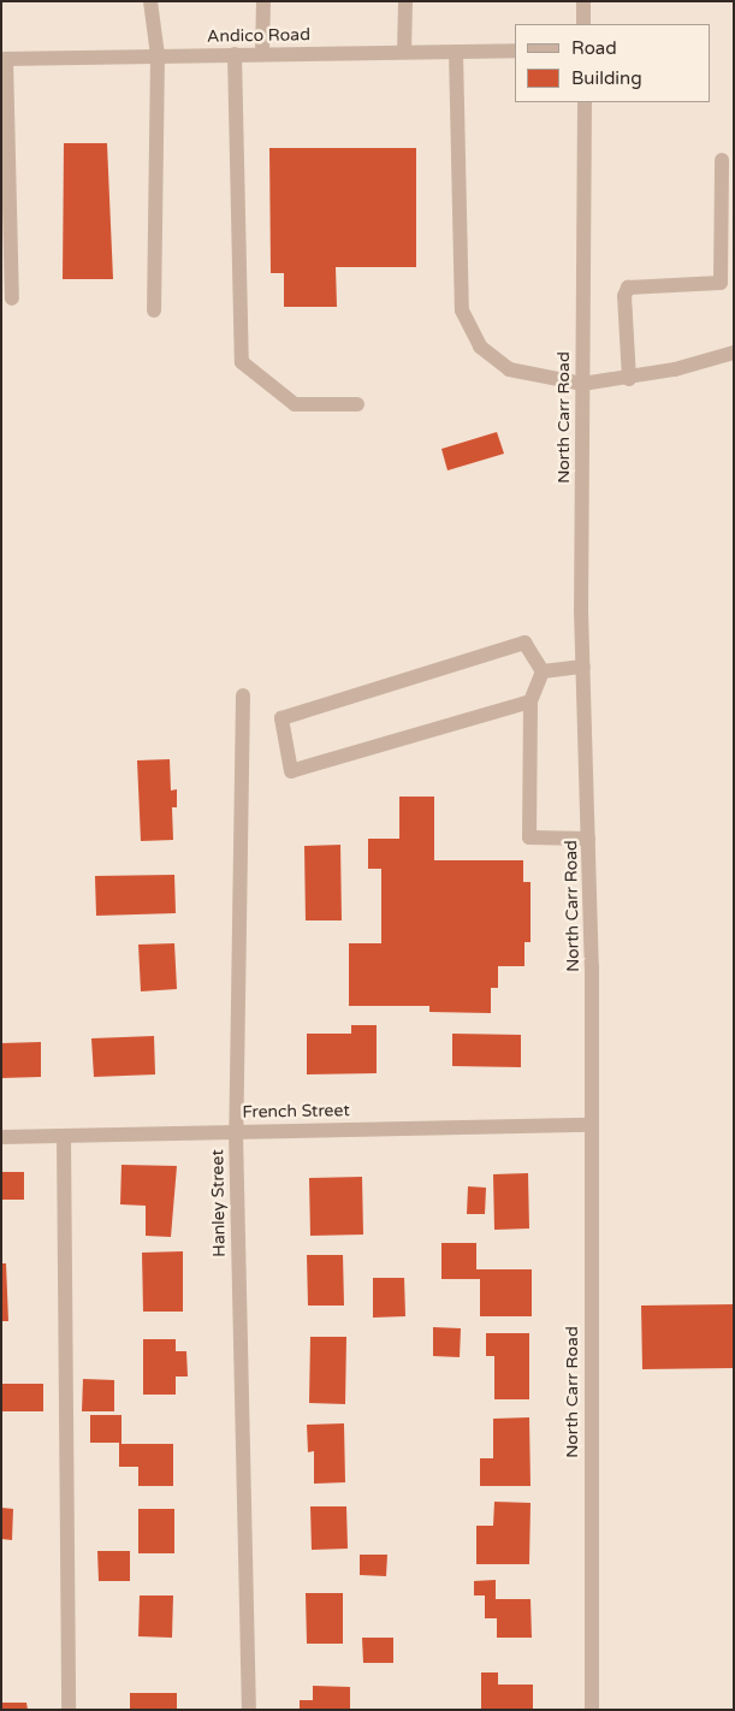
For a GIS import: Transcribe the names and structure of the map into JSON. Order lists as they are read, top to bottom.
{
  "streets": {
    "street": [
      "Andico Road",
      "North Carr Road",
      "French Street",
      "Hanley Street"
    ]
  },
  "crossings": [
    ["North Carr Road", "French Street"],
    ["French Street", "Hanley Street"]
  ],
  "legend": ["Road", "Building"]
}
